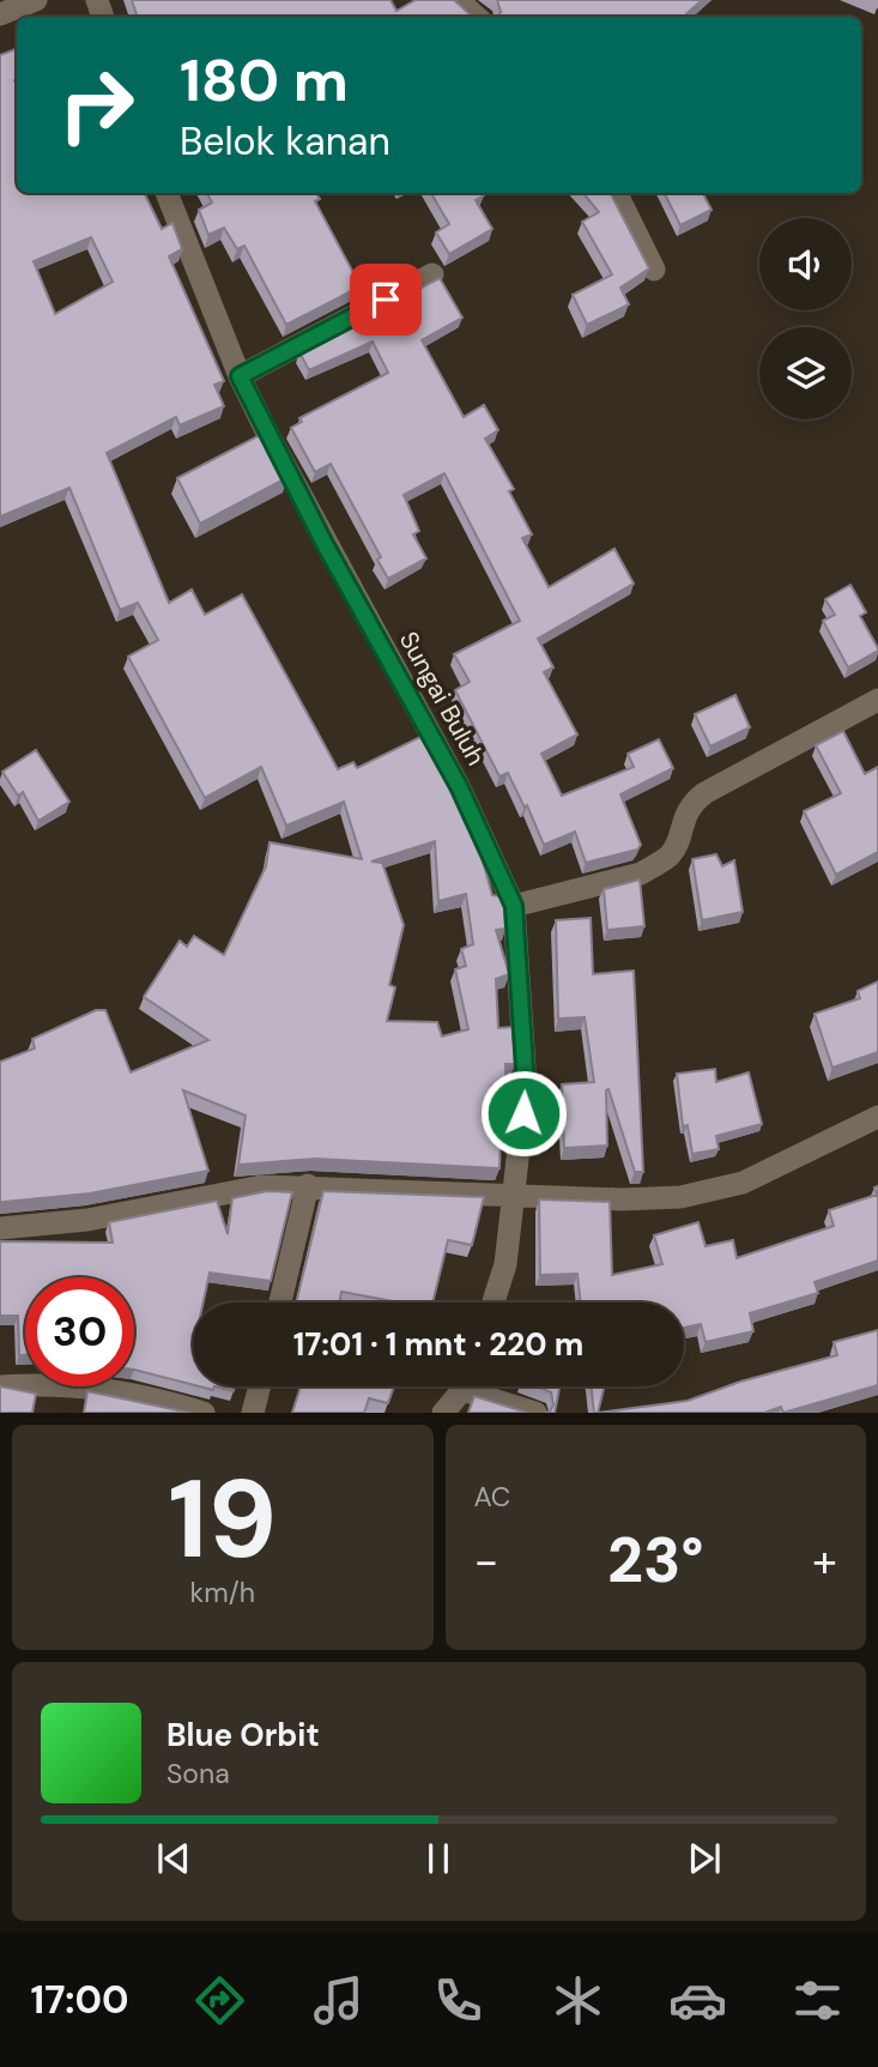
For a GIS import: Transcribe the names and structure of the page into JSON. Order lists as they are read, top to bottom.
{
  "streets": {
    "street": ["Sungai Buluh"]
  },
  "page": {
    "turn": ["180 m", "Belok kanan"],
    "limit": "30",
    "trip": "17:01 · 1 mnt · 220 m",
    "tile": [
      ["19", "km/h"],
      "AC"
    ],
    "heat": ["−", "23°", "+"],
    "song": ["Blue Orbit", "Sona"],
    "tabs": "17:00"
  }
}
